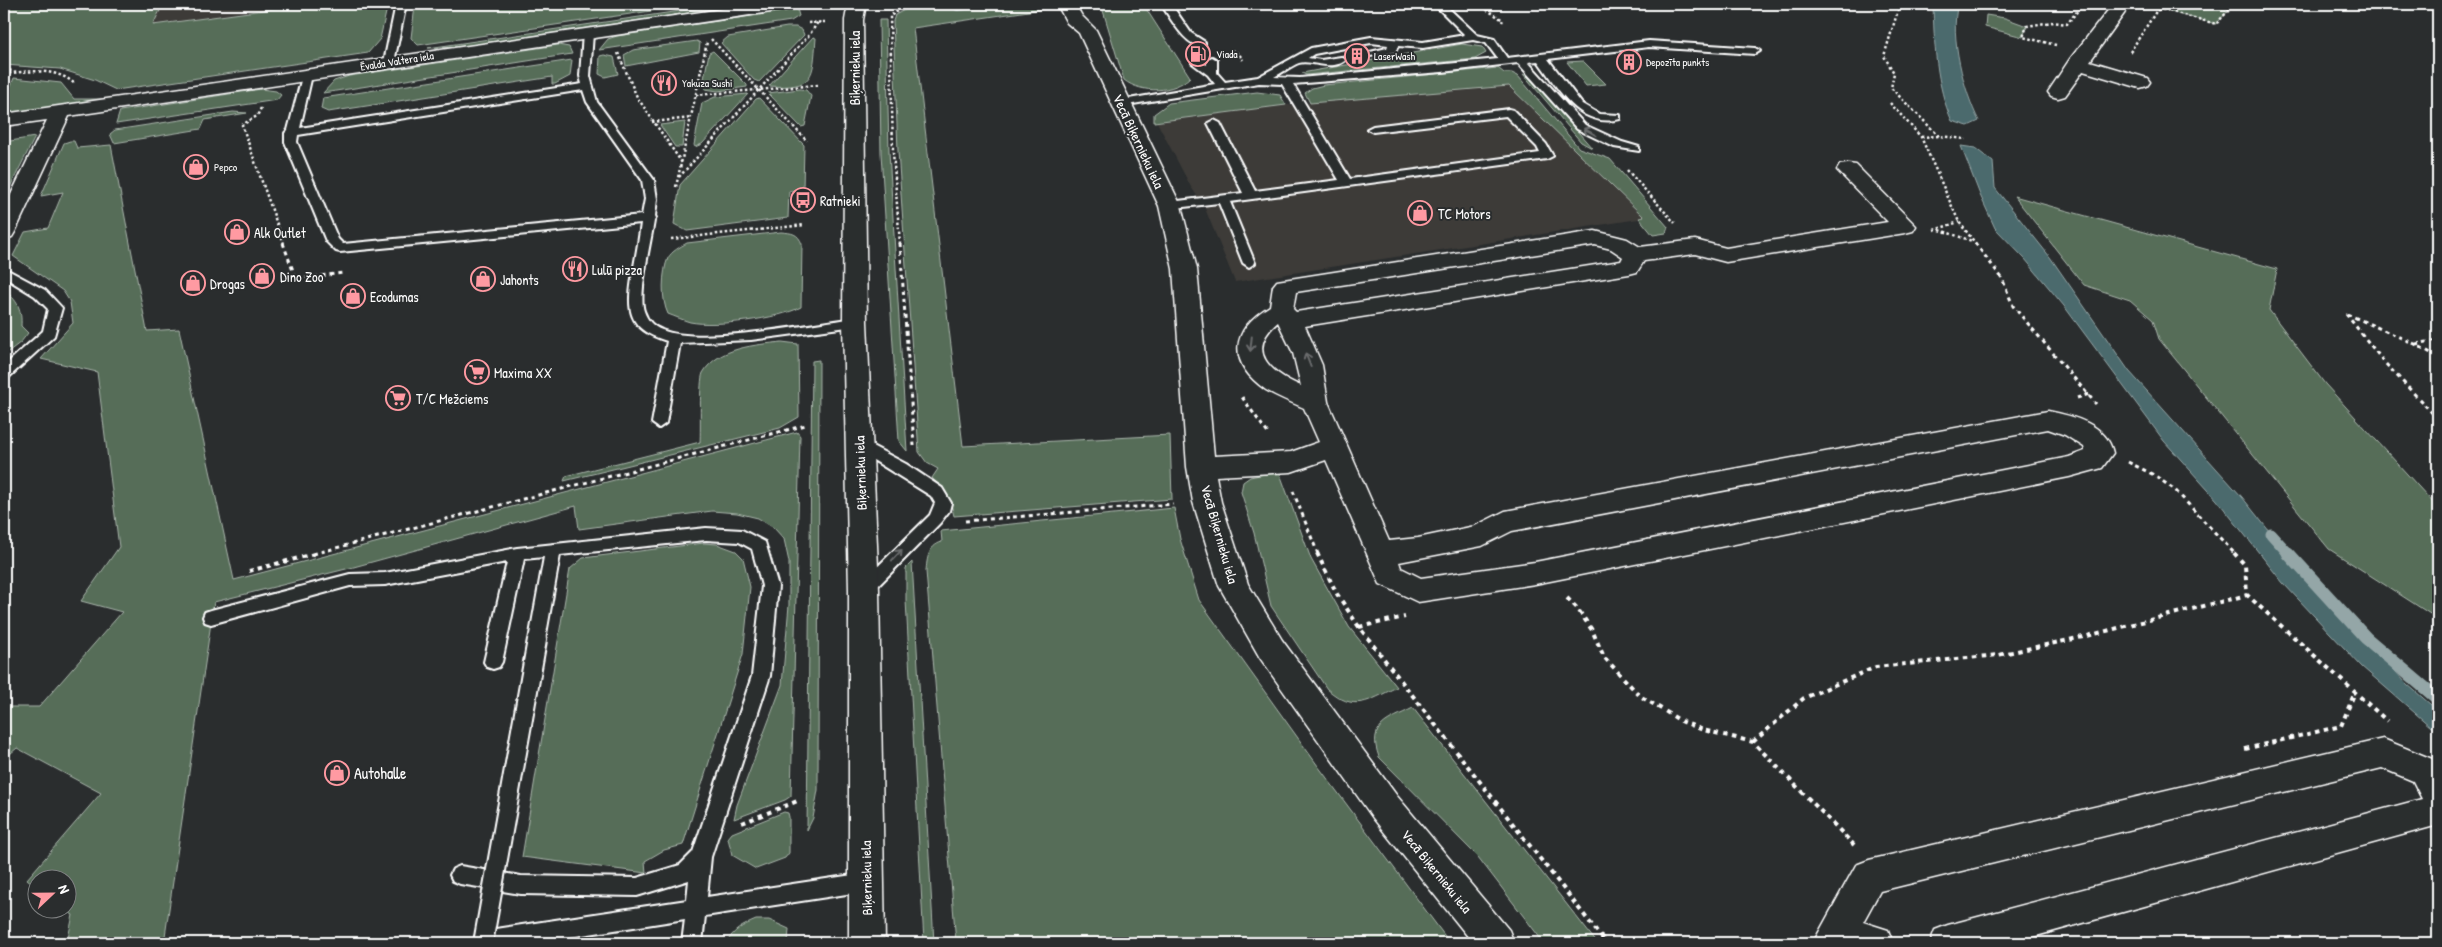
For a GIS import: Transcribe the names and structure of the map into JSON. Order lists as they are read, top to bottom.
{
  "streets": {
    "street": ["Ēvalda Valtera iela", "Biķernieku iela", "Vecā Biķernieku iela"]
  },
  "places": {
    "fuel station": ["Viada"],
    "building": ["LaserWash", "Depozīta punkts"],
    "restaurant": ["Yakuza Sushi", "Lulū pizza"],
    "shop": [
      "Pepco",
      "TC Motors",
      "Alk Outlet",
      "Dino Zoo",
      "Jahonts",
      "Drogas",
      "Ecodumas",
      "Autohalle"
    ],
    "bus stop": ["Ratnieki"],
    "supermarket": ["Maxima XX", "T/C Mežciems"]
  },
  "north": "right"
}
